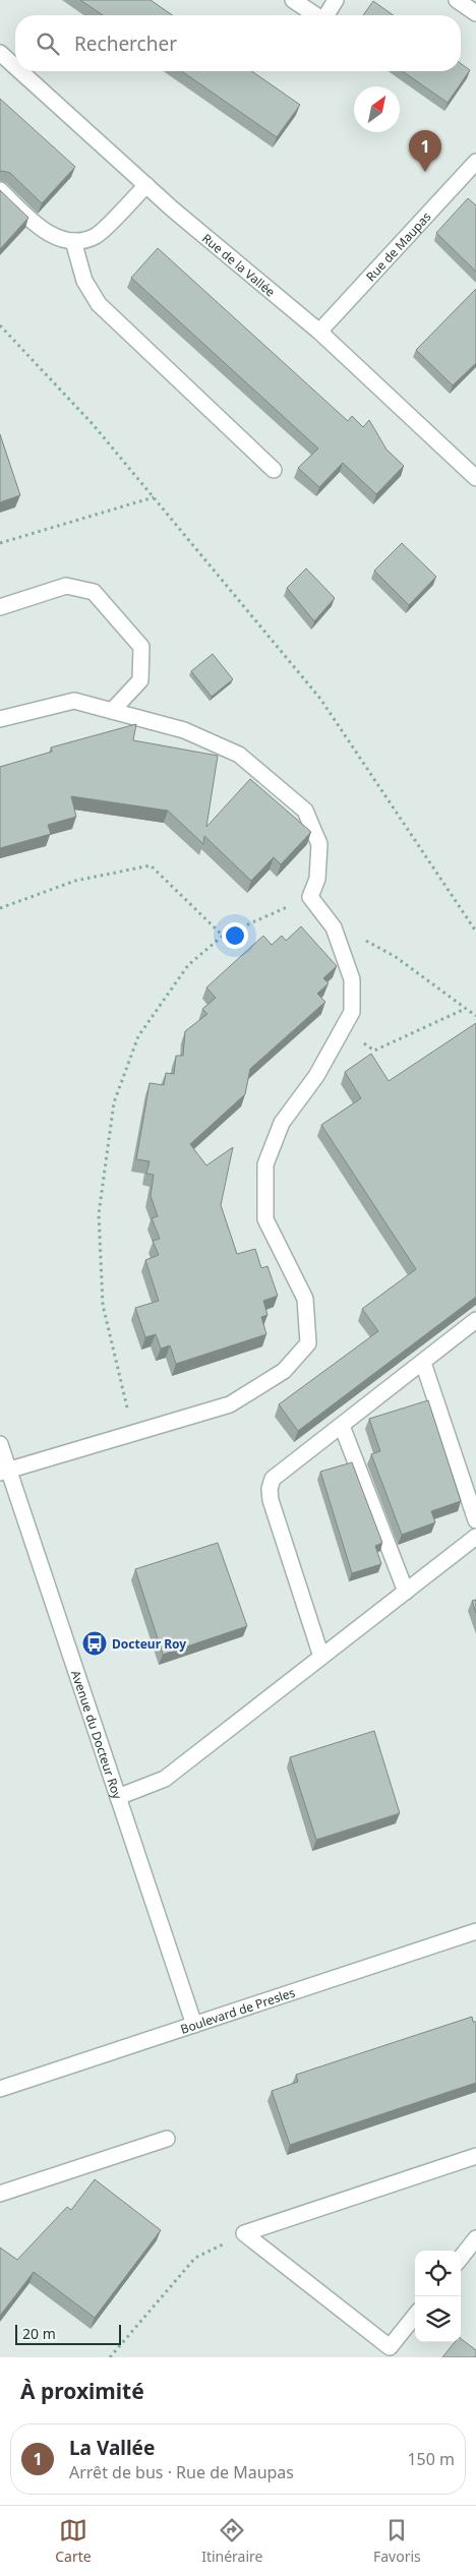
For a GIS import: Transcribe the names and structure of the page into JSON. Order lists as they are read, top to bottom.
{
  "streets": {
    "street": [
      "Rue de Maupas",
      "Rue de la Vallée",
      "Avenue du Docteur Roy",
      "Boulevard de Presles"
    ]
  },
  "crossings": [
    ["Rue de Maupas", "Rue de la Vallée"],
    ["Avenue du Docteur Roy", "Boulevard de Presles"]
  ],
  "places": {
    "bus stop": ["Docteur Roy"]
  },
  "scale_bar": "20 m",
  "north": "top right",
  "page": {
    "search": "Rechercher",
    "pins": "1",
    "scale": "20 m",
    "heading": "À proximité",
    "list": [
      {
        "mark": "1",
        "name": "La Vallée",
        "note": "Arrêt de bus · Rue de Maupas",
        "value": "150 m"
      }
    ],
    "nav": ["Carte", "Itinéraire", "Favoris"]
  }
}
